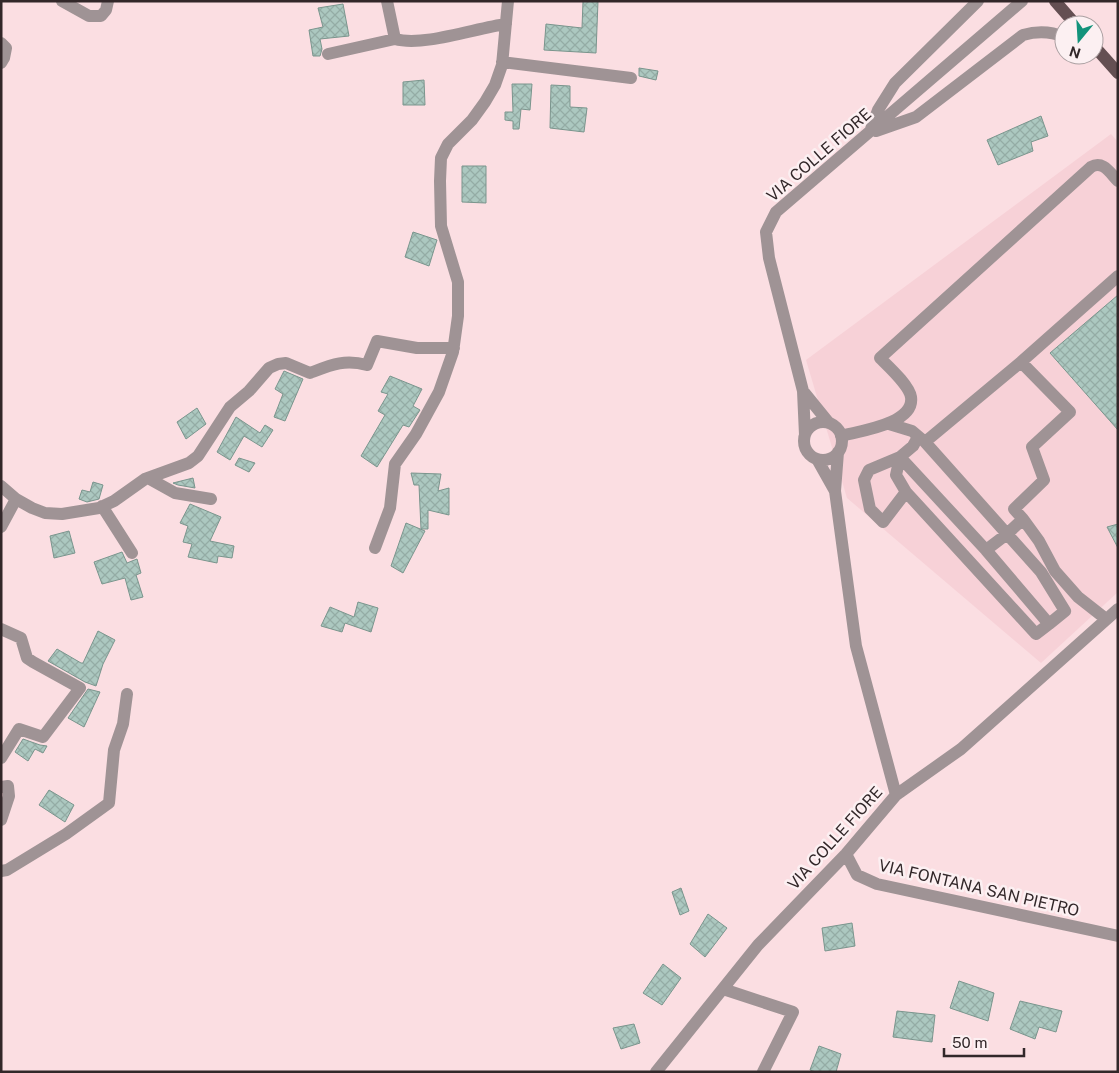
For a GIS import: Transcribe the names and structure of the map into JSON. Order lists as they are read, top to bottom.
{
  "streets": {
    "street": ["VIA COLLE FIORE", "VIA FONTANA SAN PIETRO"]
  },
  "crossings": [
    ["VIA COLLE FIORE", "VIA FONTANA SAN PIETRO"]
  ],
  "scale_bar": "50 m",
  "north": "bottom"
}
